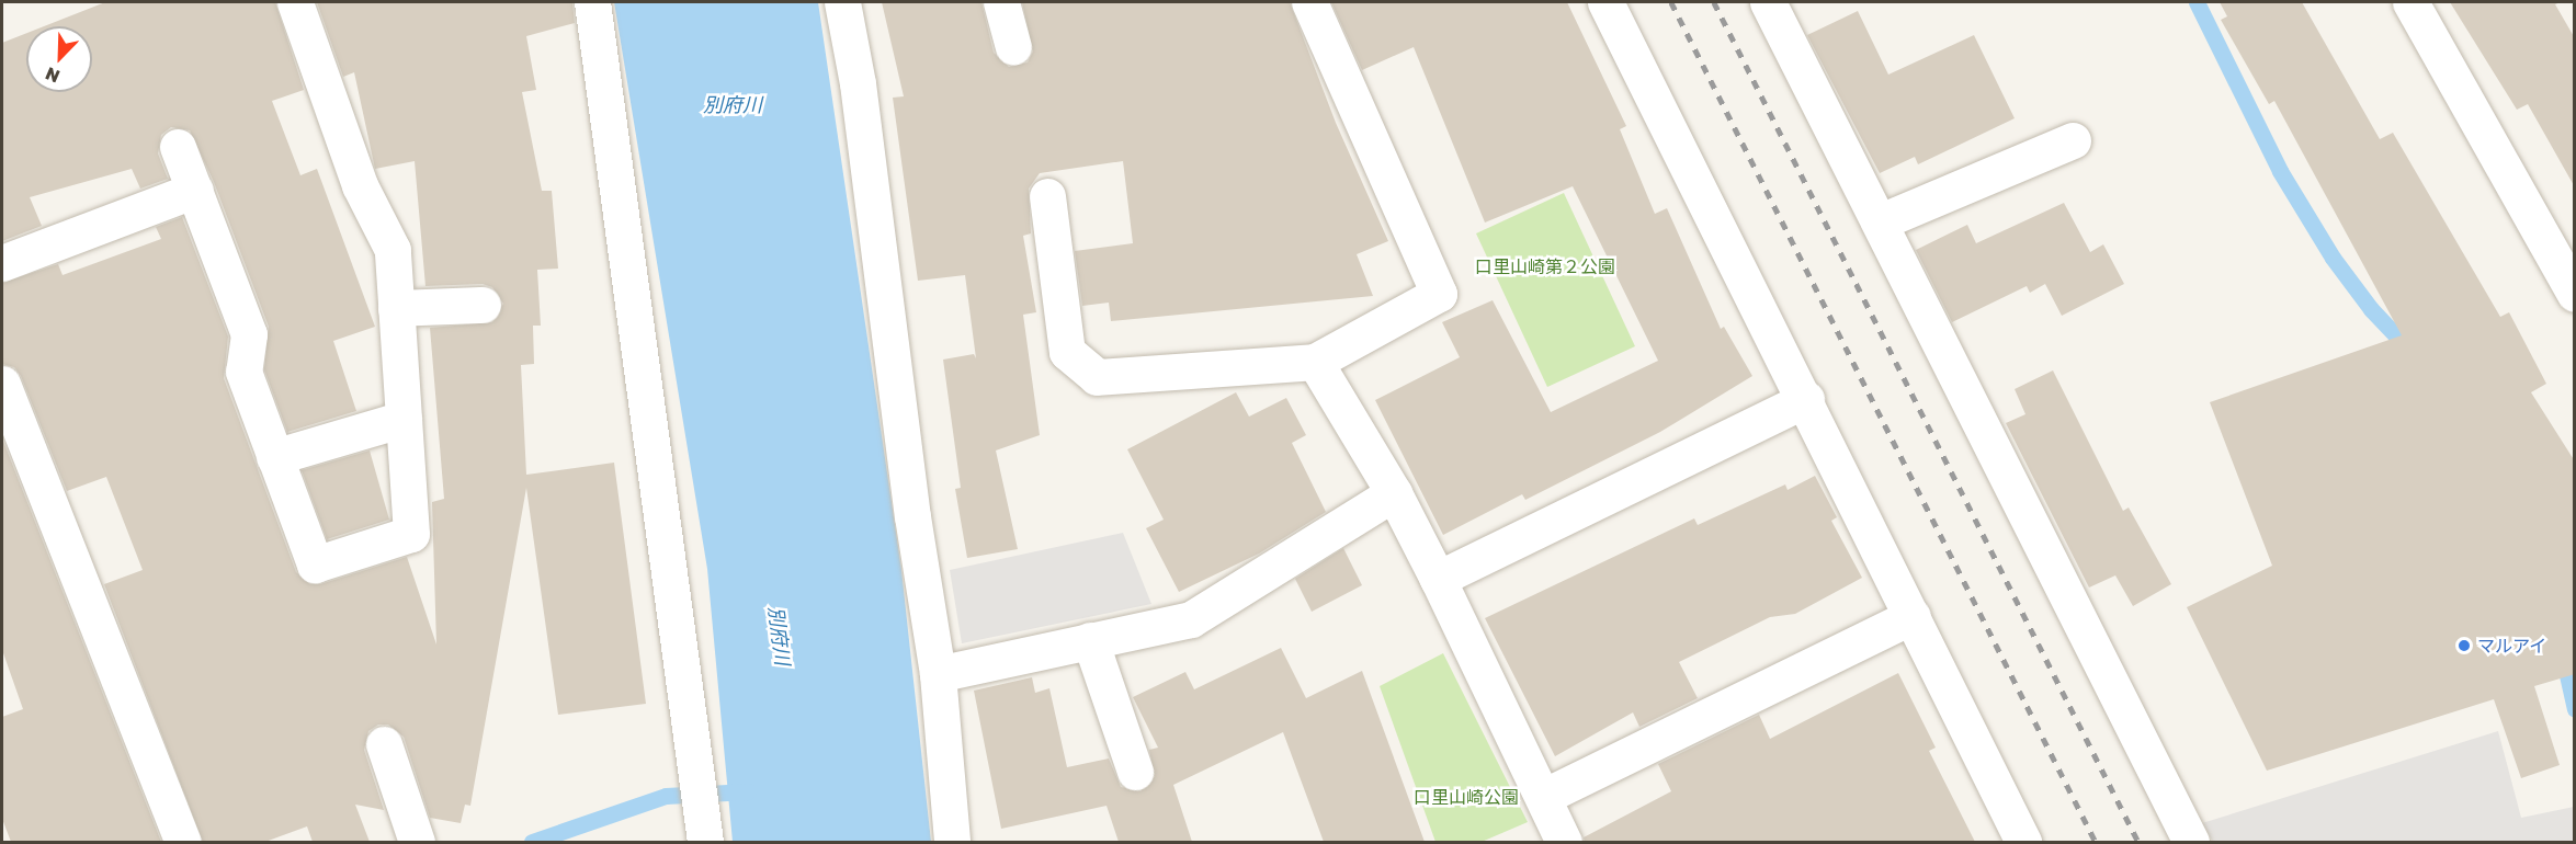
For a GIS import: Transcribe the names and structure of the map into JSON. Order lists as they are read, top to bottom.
{
  "water": ["別府川"],
  "parks": ["口里山崎第２公園", "口里山崎公園"],
  "places": ["マルアイ"],
  "north": "bottom left"
}
